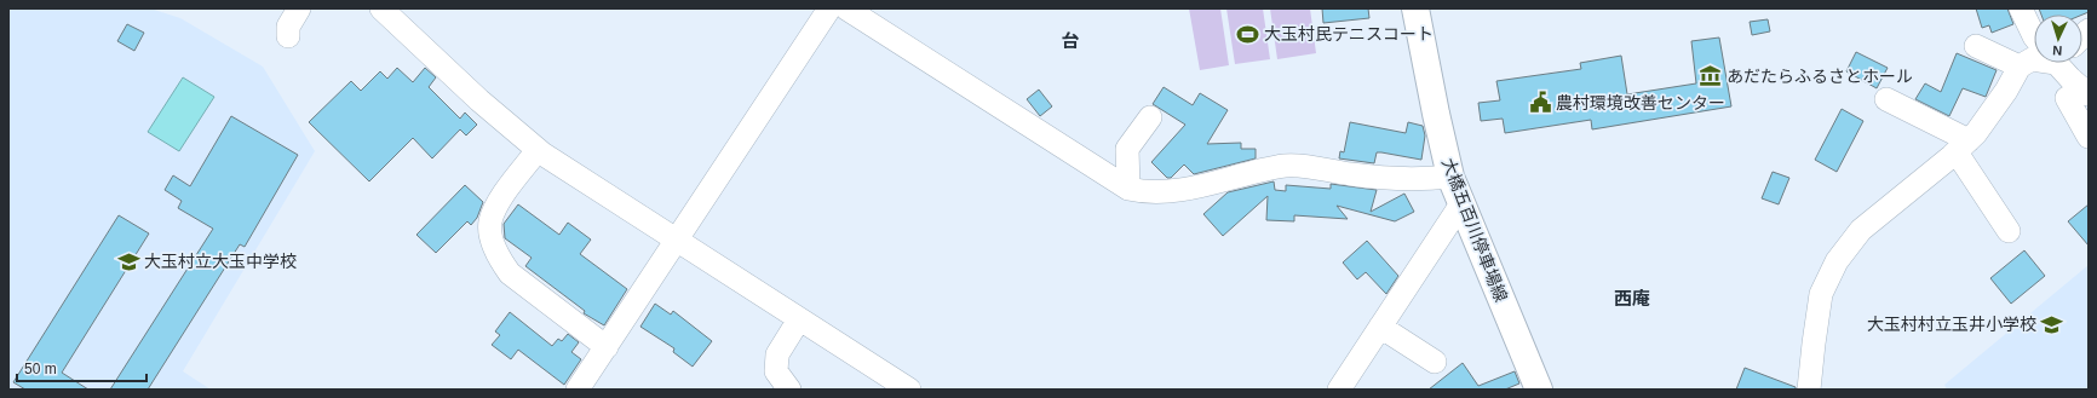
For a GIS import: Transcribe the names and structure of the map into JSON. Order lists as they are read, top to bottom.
{
  "streets": {
    "main road": ["大橋五百川停車場線"]
  },
  "districts": ["台", "西庵"],
  "places": {
    "sports": ["大玉村民テニスコート"],
    "museum": ["あだたらふるさとホール"],
    "public building": ["農村環境改善センター"],
    "school or university": ["大玉村立大玉中学校", "大玉村村立玉井小学校"]
  },
  "scale_bar": "50 m",
  "north": "bottom"
}
